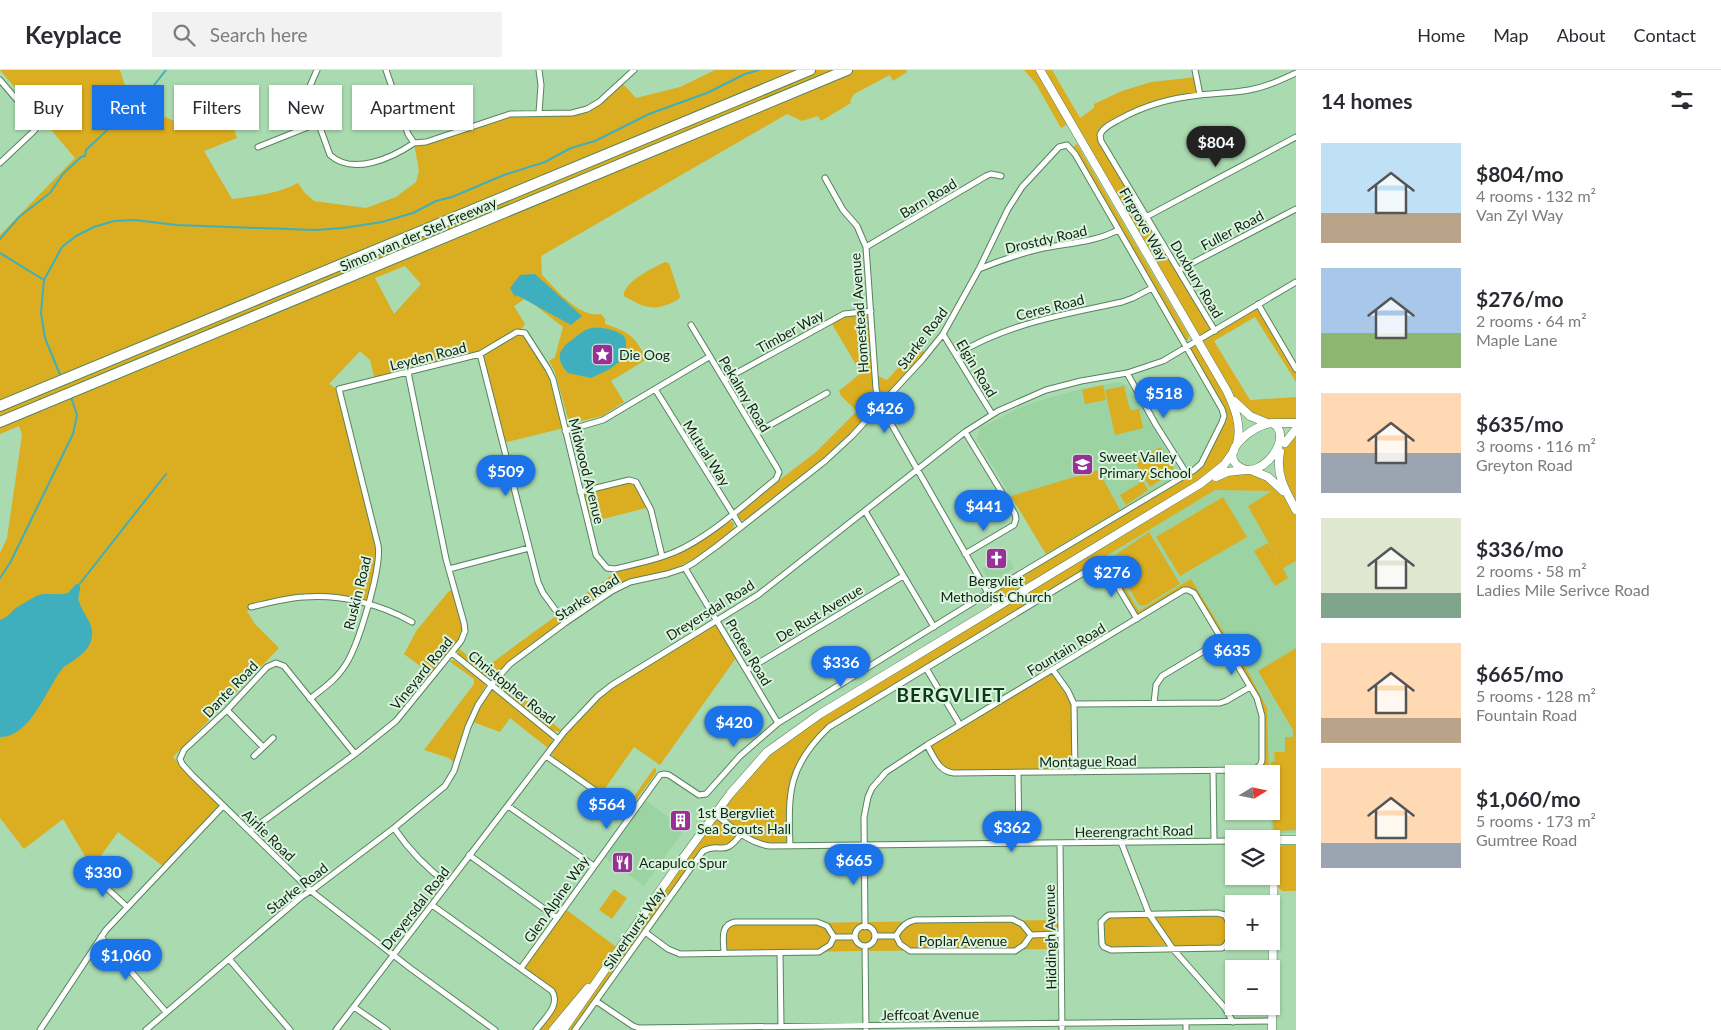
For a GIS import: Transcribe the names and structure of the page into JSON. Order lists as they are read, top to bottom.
{
  "streets": {
    "highway": ["Simon van der Stel Freeway"],
    "main road": ["Firgrove Way"],
    "street": [
      "Barn Road",
      "Fuller Road",
      "Drostdy Road",
      "Duxbury Road",
      "Ceres Road",
      "Homestead Avenue",
      "Timber Way",
      "Starke Road",
      "Leyden Road",
      "Elgin Road",
      "Pekalmy Road",
      "Mutual Way",
      "Midwood Avenue",
      "Ruskin Road",
      "Dreyersdal Road",
      "De Rust Avenue",
      "Fountain Road",
      "Protea Road",
      "Vineyard Road",
      "Christopher Road",
      "Dante Road",
      "Montague Road",
      "Heerengracht Road",
      "Airlie Road",
      "Glen Alpine Way",
      "Silverhurst Way",
      "Hiddingh Avenue",
      "Poplar Avenue",
      "Jeffcoat Avenue"
    ]
  },
  "crossings": [
    ["Barn Road", "Homestead Avenue"],
    ["Firgrove Way", "Dreyersdal Road"],
    ["Fuller Road", "Duxbury Road"],
    ["Drostdy Road", "Starke Road"],
    ["Duxbury Road", "Dreyersdal Road"],
    ["Ceres Road", "Elgin Road"],
    ["Homestead Avenue", "Timber Way"],
    ["Homestead Avenue", "Starke Road"],
    ["Homestead Avenue", "Dreyersdal Road"],
    ["Timber Way", "Pekalmy Road"],
    ["Starke Road", "Elgin Road"],
    ["Starke Road", "Mutual Way"],
    ["Starke Road", "Protea Road"],
    ["Starke Road", "Christopher Road"],
    ["Starke Road", "Airlie Road"],
    ["Leyden Road", "Midwood Avenue"],
    ["Leyden Road", "Ruskin Road"],
    ["Leyden Road", "Vineyard Road"],
    ["Elgin Road", "Dreyersdal Road"],
    ["Pekalmy Road", "Mutual Way"],
    ["Ruskin Road", "Dante Road"],
    ["Dreyersdal Road", "Protea Road"],
    ["Dreyersdal Road", "Christopher Road"],
    ["Dreyersdal Road", "Airlie Road"],
    ["De Rust Avenue", "Protea Road"],
    ["Fountain Road", "Montague Road"],
    ["Fountain Road", "Heerengracht Road"],
    ["Protea Road", "Glen Alpine Way"],
    ["Vineyard Road", "Christopher Road"],
    ["Vineyard Road", "Dante Road"],
    ["Vineyard Road", "Airlie Road"],
    ["Dante Road", "Airlie Road"],
    ["Heerengracht Road", "Silverhurst Way"],
    ["Heerengracht Road", "Hiddingh Avenue"],
    ["Silverhurst Way", "Jeffcoat Avenue"],
    ["Hiddingh Avenue", "Jeffcoat Avenue"]
  ],
  "districts": ["BERGVLIET"],
  "places": {
    "place": ["Die Oog"],
    "school or university": ["Sweet Valley Primary School"],
    "church": ["Bergvliet Methodist Church"],
    "building": ["1st Bergvliet Sea Scouts Hall"],
    "restaurant": ["Acapulco Spur"]
  },
  "north": "right",
  "page": {
    "header": "Keyplace",
    "search": "Search here",
    "nav": [
      "Home",
      "Map",
      "About",
      "Contact"
    ],
    "heading": "14 homes",
    "chip": [
      "Buy",
      "Rent",
      "Filters",
      "New",
      "Apartment"
    ],
    "price": [
      "$804",
      "$518",
      "$426",
      "$509",
      "$441",
      "$276",
      "$635",
      "$336",
      "$420",
      "$564",
      "$362",
      "$665",
      "$330",
      "$1,060"
    ],
    "list": [
      {
        "name": "$804/mo",
        "note": "4 rooms · 132 m² · Van Zyl Way"
      },
      {
        "name": "$276/mo",
        "note": "2 rooms · 64 m² · Maple Lane"
      },
      {
        "name": "$635/mo",
        "note": "3 rooms · 116 m² · Greyton Road"
      },
      {
        "name": "$336/mo",
        "note": "2 rooms · 58 m² · Ladies Mile Serivce Road"
      },
      {
        "name": "$665/mo",
        "note": "5 rooms · 128 m² · Fountain Road"
      },
      {
        "name": "$1,060/mo",
        "note": "5 rooms · 173 m² · Gumtree Road"
      }
    ],
    "map_buttons": ["+", "−"]
  }
}
